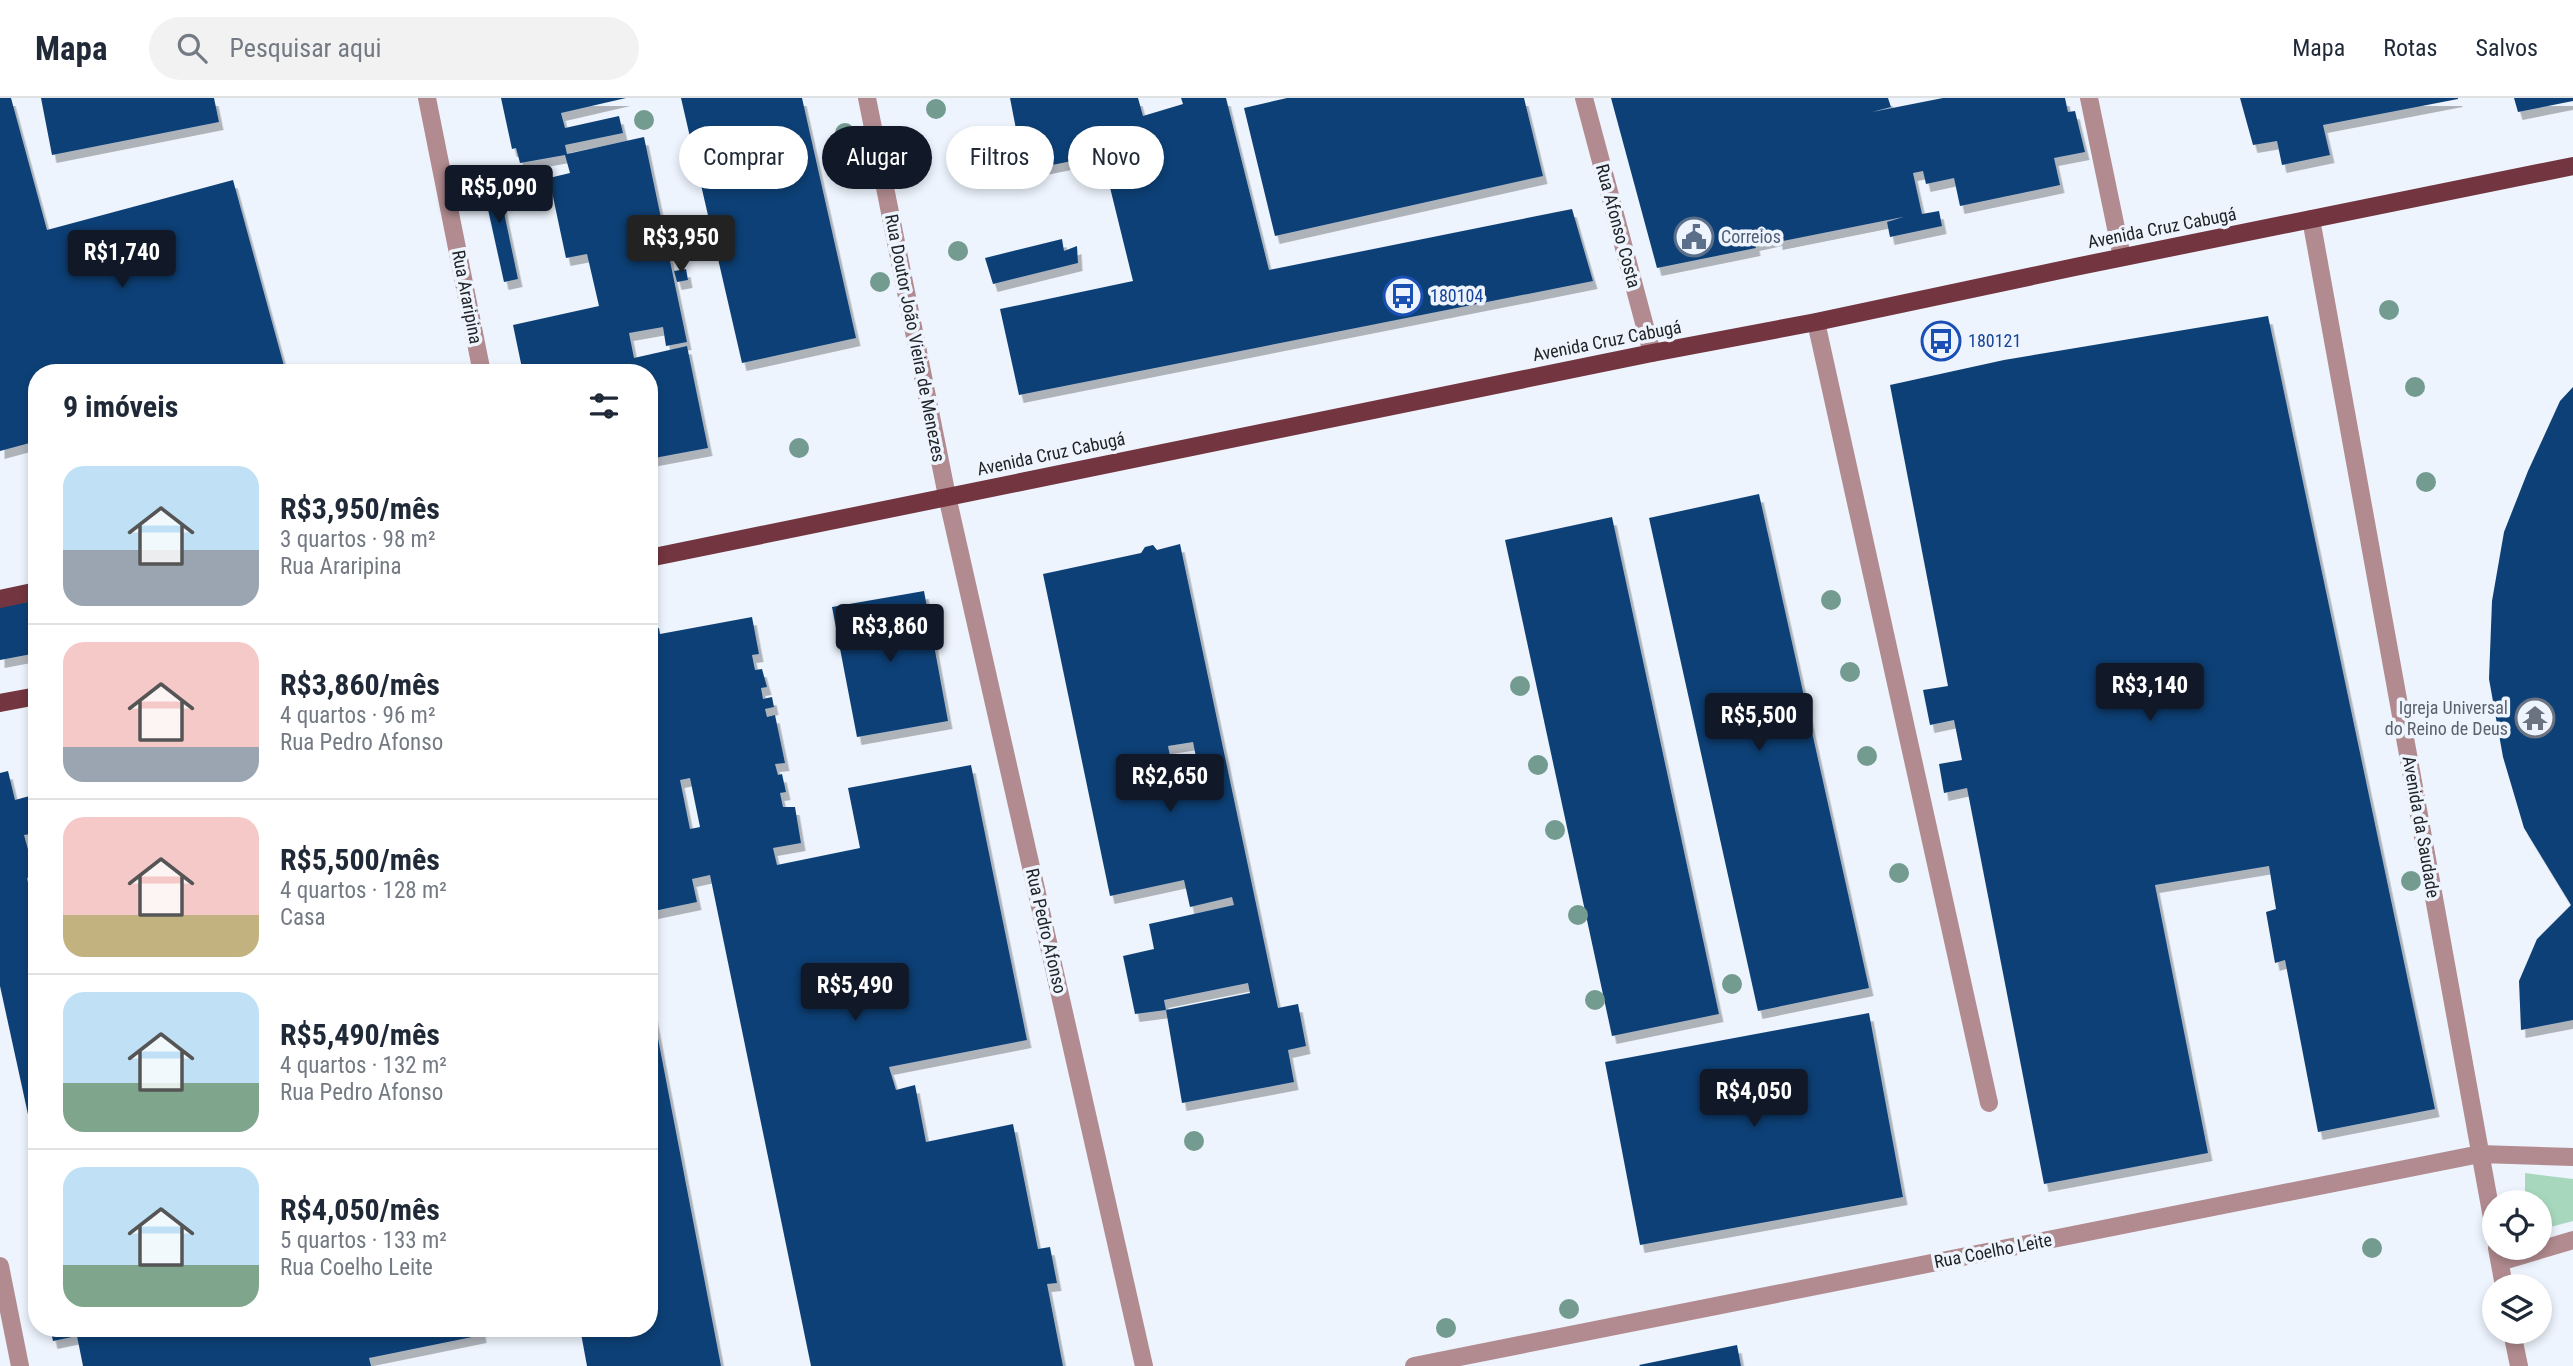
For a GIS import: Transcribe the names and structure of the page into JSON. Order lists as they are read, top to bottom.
{
  "streets": {
    "main road": ["Avenida Cruz Cabugá"],
    "street": [
      "Rua Afonso Costa",
      "Rua Araripina",
      "Rua Doutor João Vieira de Menezes",
      "Avenida da Saudade",
      "Rua Pedro Afonso",
      "Rua Coelho Leite"
    ]
  },
  "crossings": [
    ["Rua Afonso Costa", "Avenida Cruz Cabugá"],
    ["Avenida Cruz Cabugá", "Rua Doutor João Vieira de Menezes"],
    ["Avenida Cruz Cabugá", "Avenida da Saudade"],
    ["Avenida Cruz Cabugá", "Rua Pedro Afonso"],
    ["Rua Doutor João Vieira de Menezes", "Rua Pedro Afonso"],
    ["Avenida da Saudade", "Rua Coelho Leite"]
  ],
  "places": {
    "public building": ["Correios"],
    "bus stop": ["180104", "180121"],
    "temple": ["Igreja Universal do Reino de Deus"]
  },
  "page": {
    "header": "Mapa",
    "search": "Pesquisar aqui",
    "nav": ["Mapa", "Rotas", "Salvos"],
    "chip": [
      "Comprar",
      "Alugar",
      "Filtros",
      "Novo"
    ],
    "price": [
      "R$5,090",
      "R$3,950",
      "R$1,740",
      "R$3,860",
      "R$3,140",
      "R$5,500",
      "R$2,650",
      "R$5,490",
      "R$4,050"
    ],
    "heading": "9 imóveis",
    "list": [
      {
        "name": "R$3,950/mês",
        "note": "3 quartos · 98 m² · Rua Araripina"
      },
      {
        "name": "R$3,860/mês",
        "note": "4 quartos · 96 m² · Rua Pedro Afonso"
      },
      {
        "name": "R$5,500/mês",
        "note": "4 quartos · 128 m² · Casa"
      },
      {
        "name": "R$5,490/mês",
        "note": "4 quartos · 132 m² · Rua Pedro Afonso"
      },
      {
        "name": "R$4,050/mês",
        "note": "5 quartos · 133 m² · Rua Coelho Leite"
      }
    ]
  }
}
